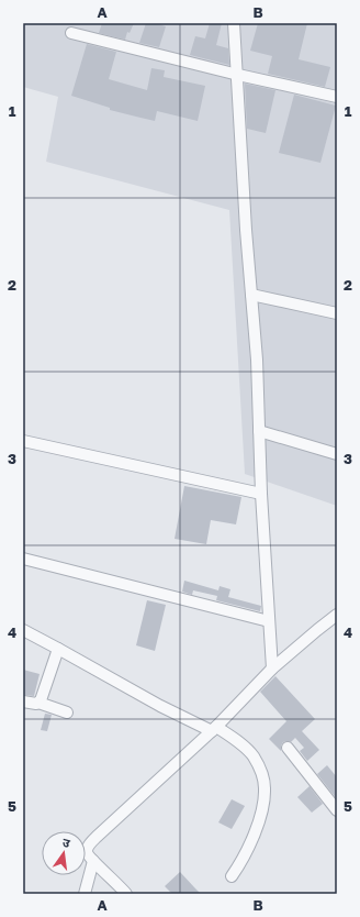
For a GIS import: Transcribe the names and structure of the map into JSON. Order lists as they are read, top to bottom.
{
  "north": "top",
  "grid": {
    "columns": ["A", "B"],
    "rows": [
      "1",
      "2",
      "3",
      "4",
      "5"
    ]
  }
}
